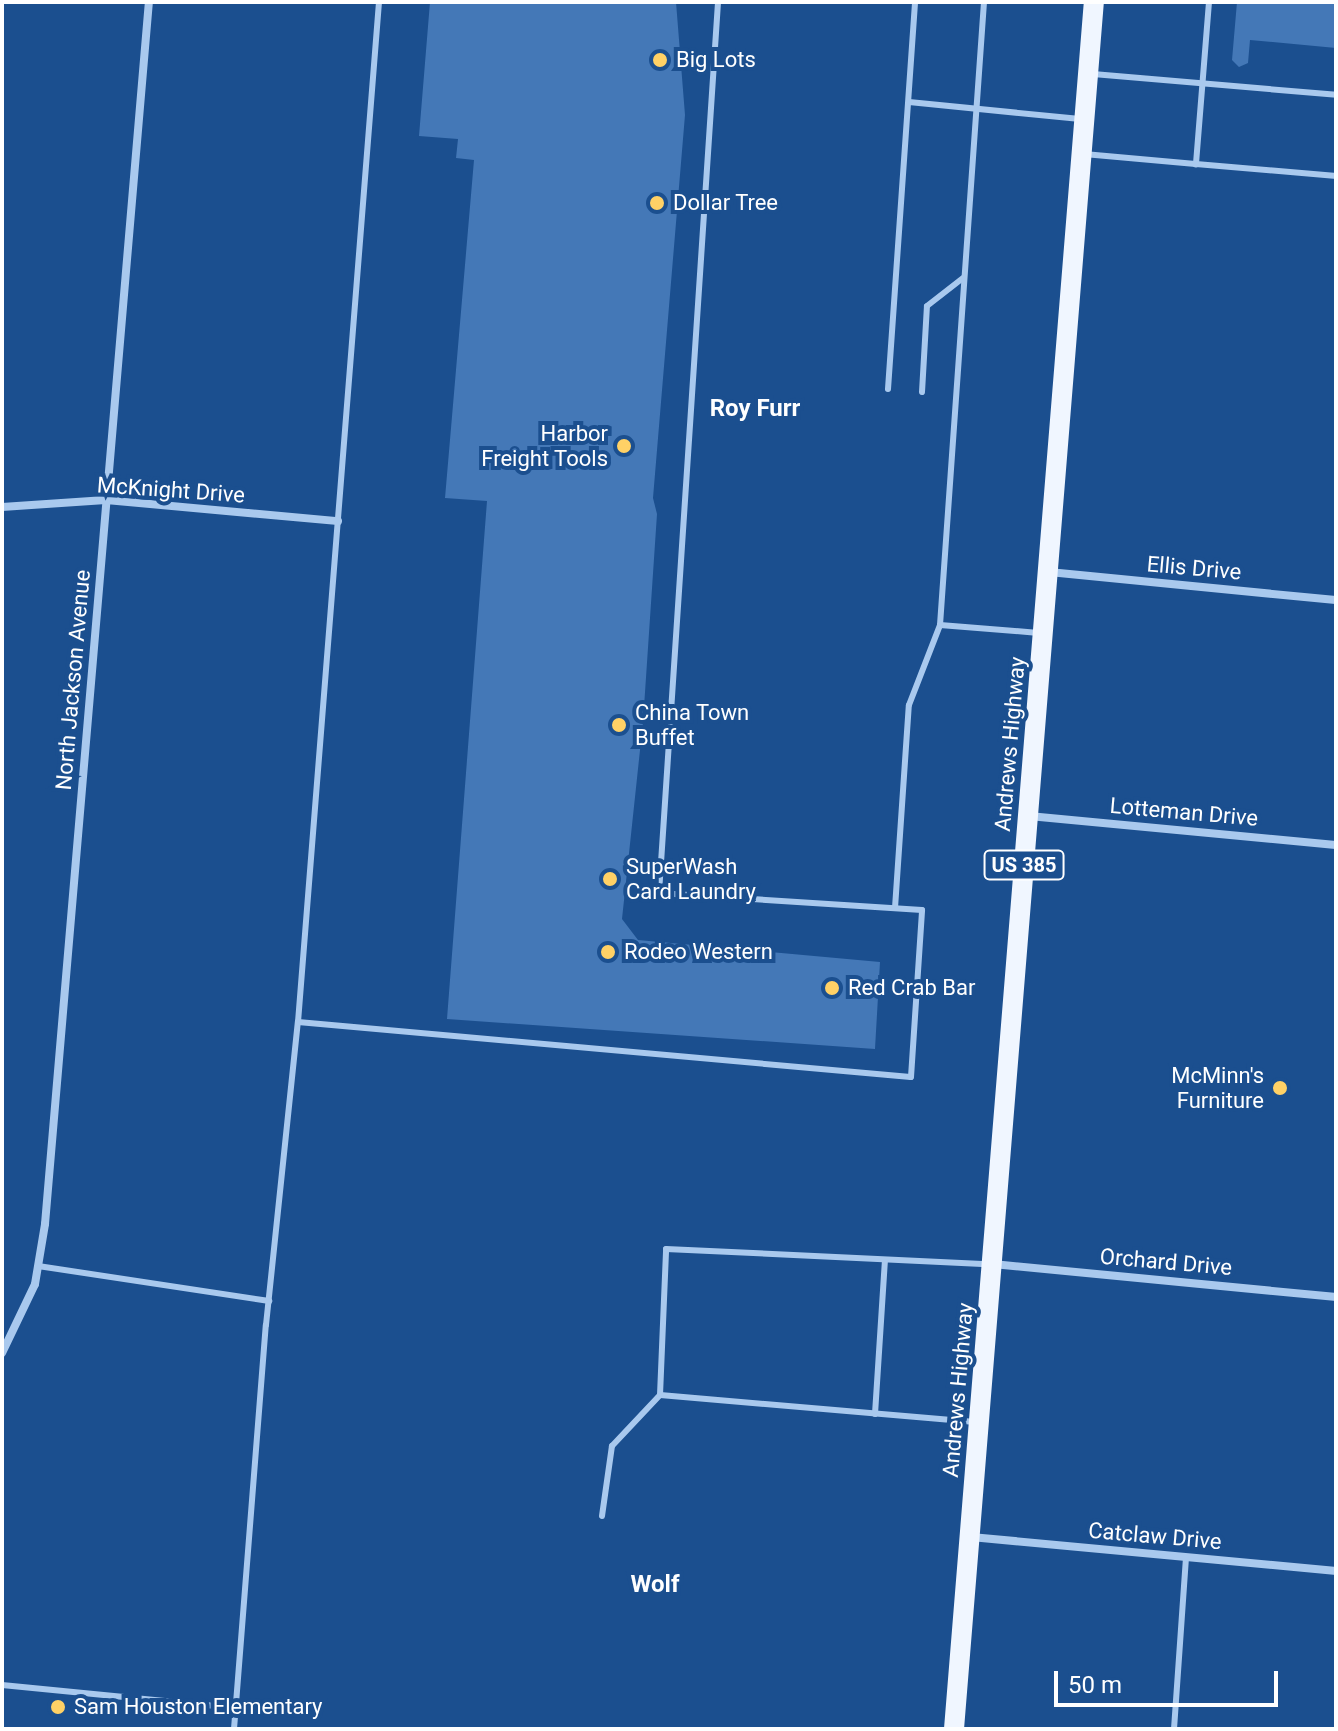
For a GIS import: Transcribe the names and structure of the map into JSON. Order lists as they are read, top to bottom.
{
  "streets": {
    "main road": ["Andrews Highway", "US 385"],
    "street": [
      "McKnight Drive",
      "Ellis Drive",
      "North Jackson Avenue",
      "Lotteman Drive",
      "Orchard Drive",
      "Catclaw Drive"
    ]
  },
  "crossings": [
    ["McKnight Drive", "North Jackson Avenue"],
    ["Ellis Drive", "Andrews Highway"],
    ["Andrews Highway", "Lotteman Drive"],
    ["Andrews Highway", "Orchard Drive"],
    ["Andrews Highway", "Catclaw Drive"]
  ],
  "districts": ["Roy Furr", "Wolf"],
  "places": [
    "Big Lots",
    "Dollar Tree",
    "Harbor Freight Tools",
    "China Town Buffet",
    "SuperWash Card Laundry",
    "Rodeo Western",
    "Red Crab Bar",
    "McMinn's Furniture",
    "Sam Houston Elementary"
  ],
  "scale_bar": "50 m"
}
